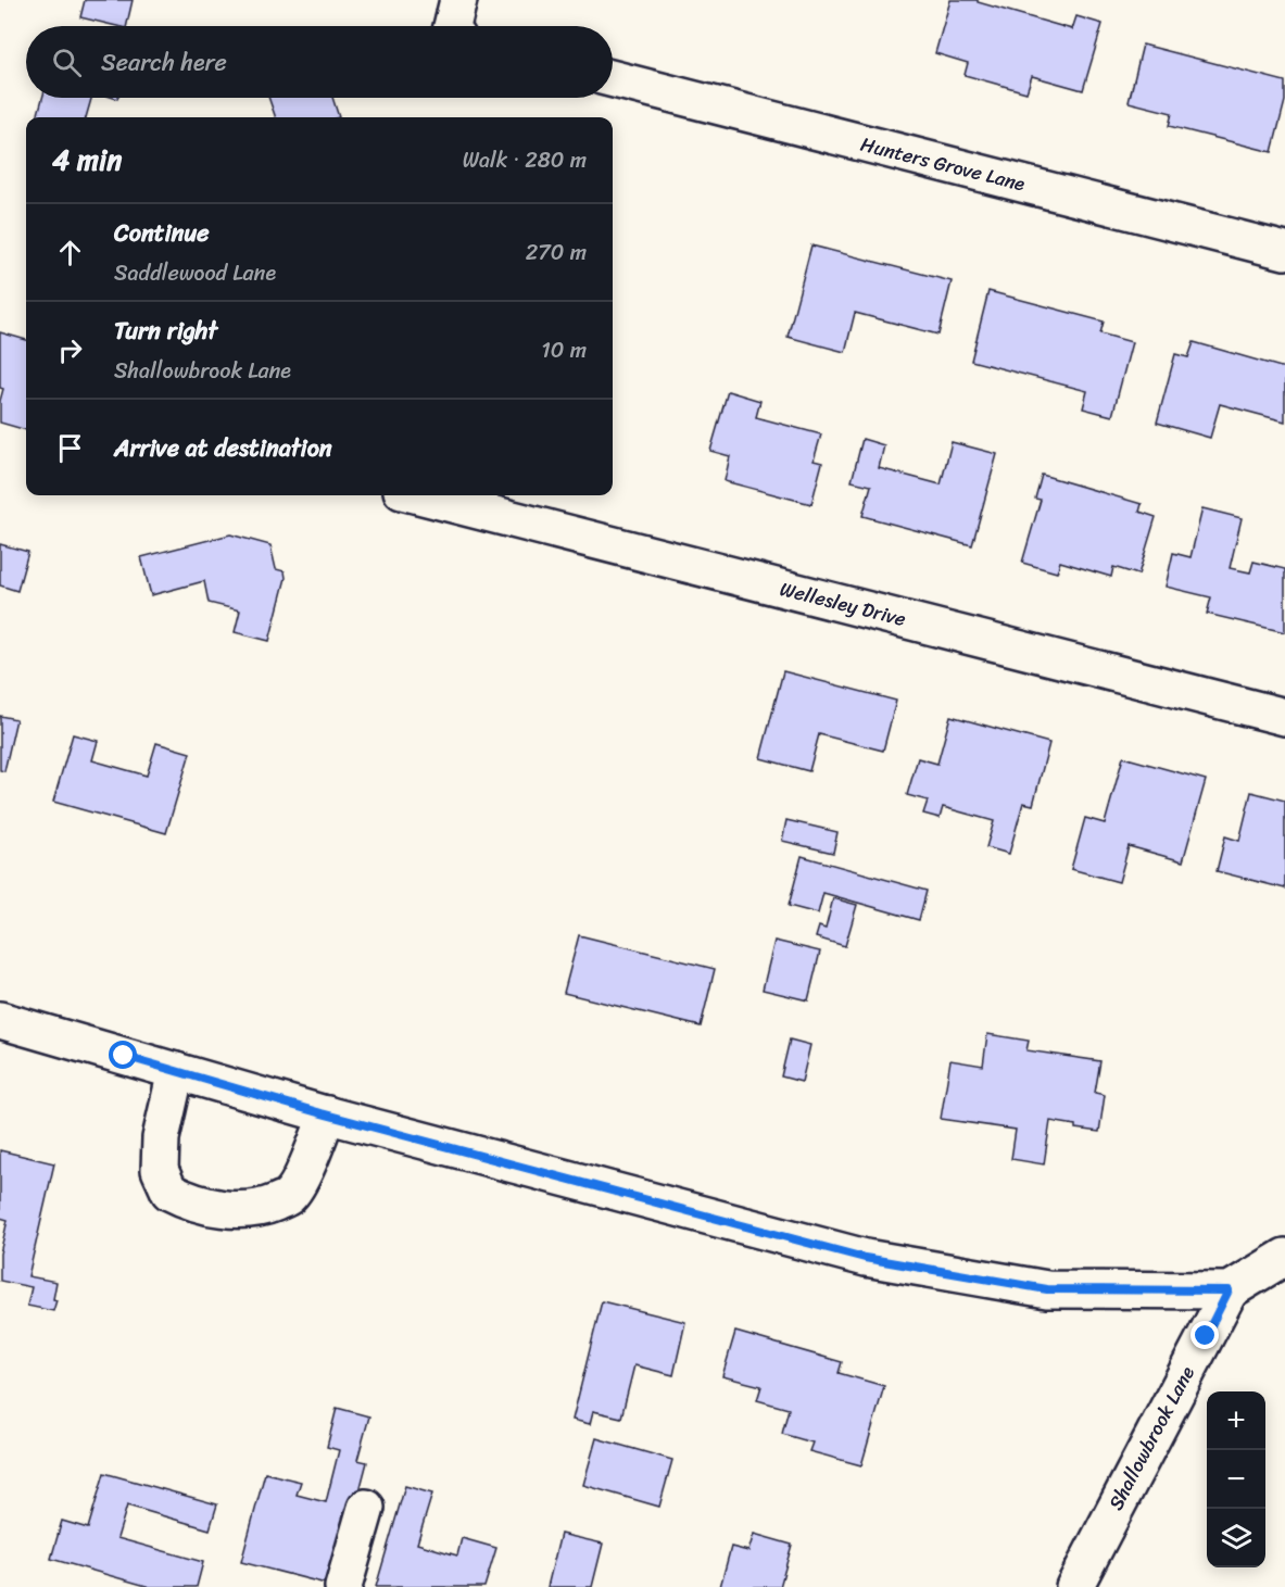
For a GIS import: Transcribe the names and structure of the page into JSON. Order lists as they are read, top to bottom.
{
  "streets": {
    "street": ["Hunters Grove Lane", "Wellesley Drive", "Shallowbrook Lane"]
  },
  "page": {
    "search": "Search here",
    "heading": ["4 min", "Walk · 280 m"],
    "list": [
      ["Continue", "Saddlewood Lane", "270 m"],
      ["Turn right", "Shallowbrook Lane", "10 m"],
      "Arrive at destination"
    ],
    "map_buttons": ["+", "−"]
  }
}
